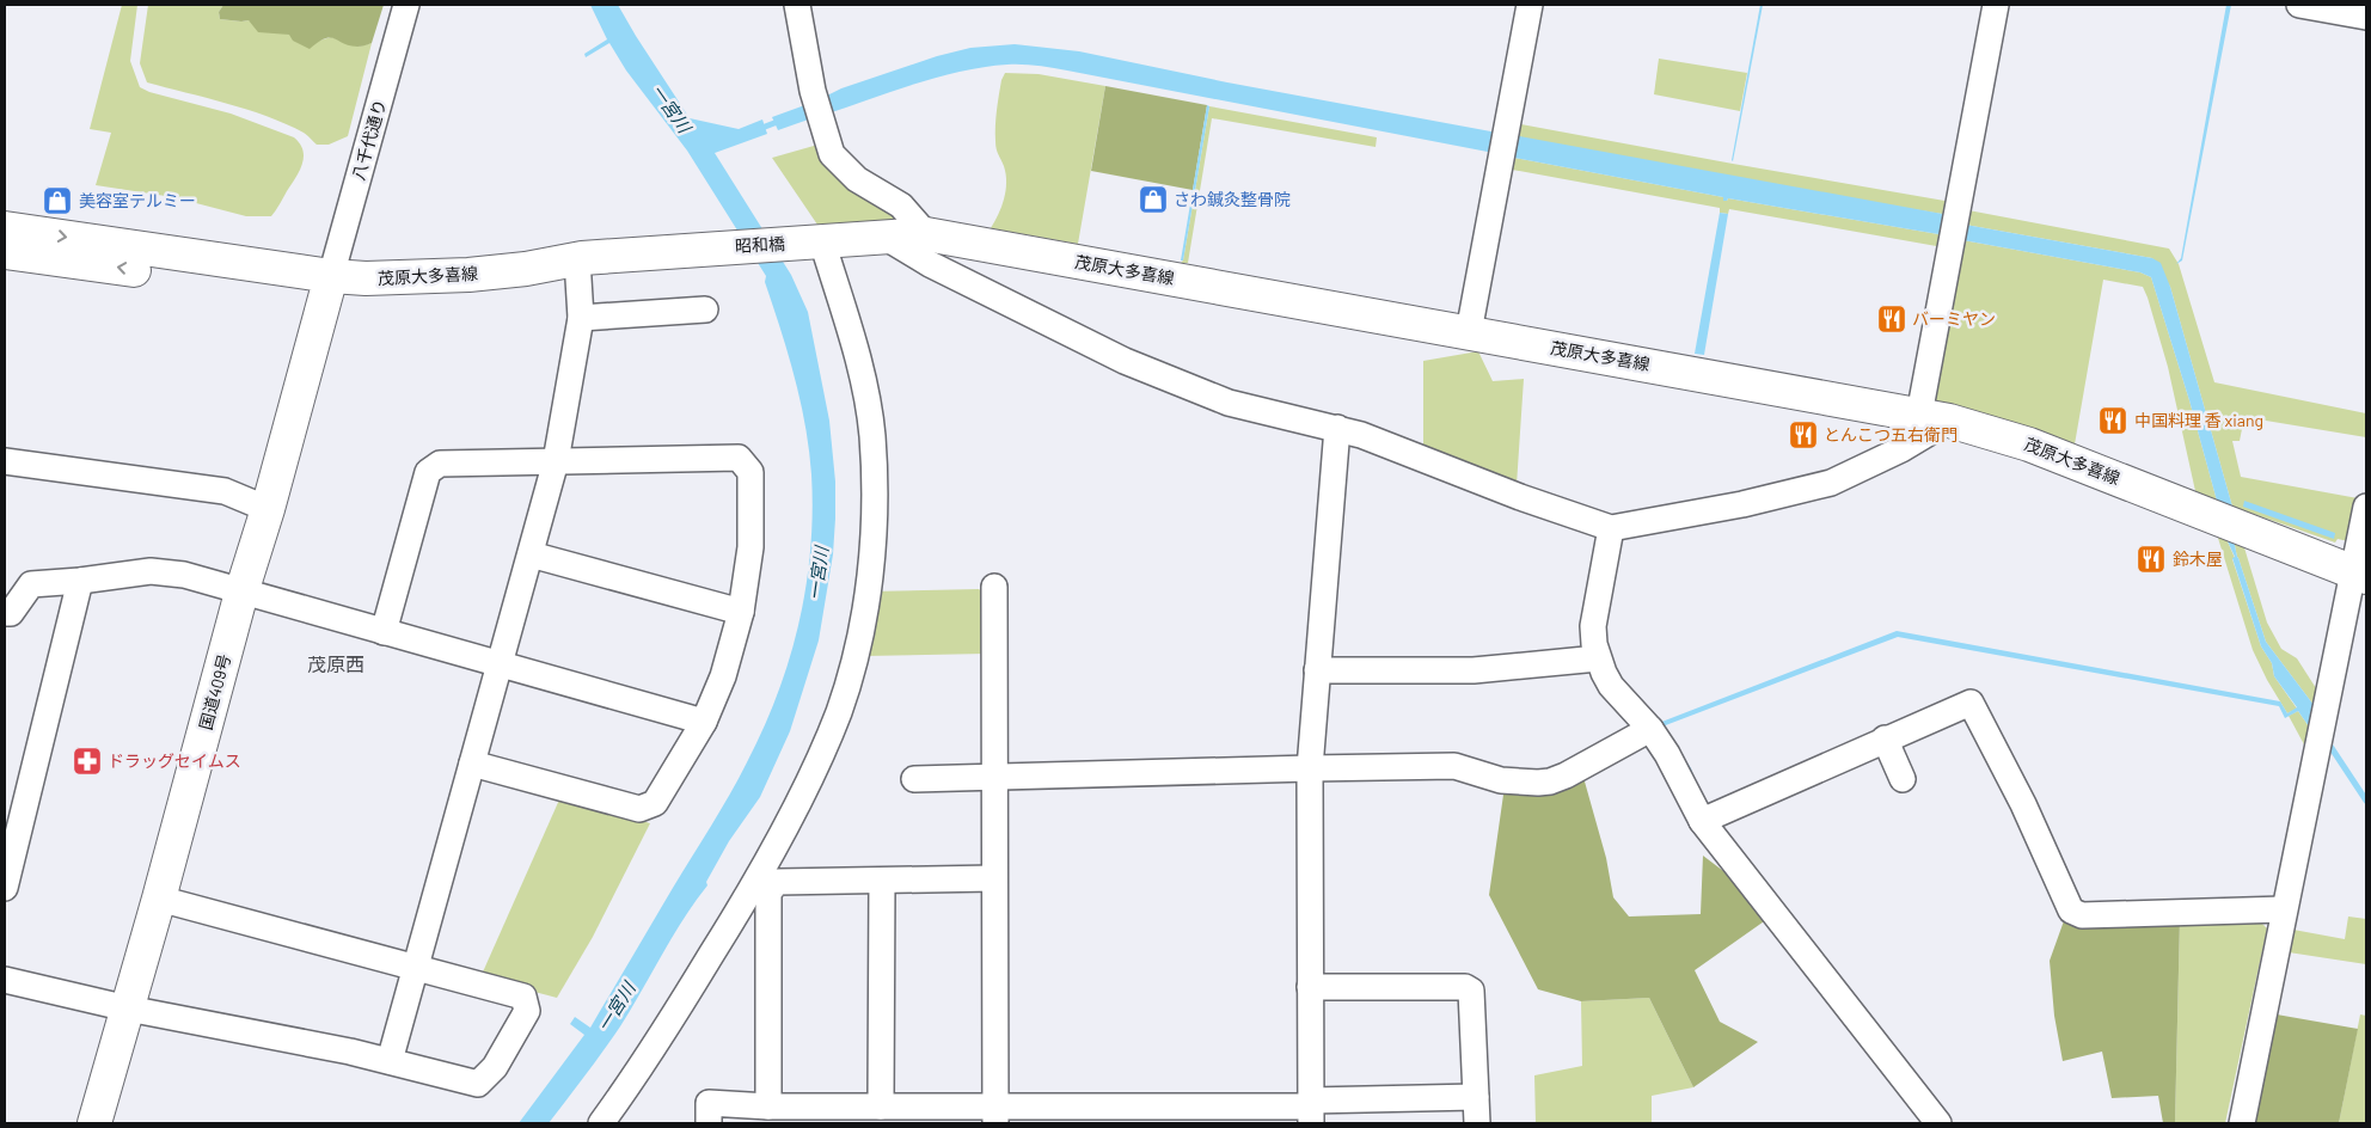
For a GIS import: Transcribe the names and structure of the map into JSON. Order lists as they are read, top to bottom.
{
  "streets": {
    "main road": ["昭和橋", "茂原大多喜線", "国道409号"],
    "street": ["八千代通り"]
  },
  "crossings": [
    ["八千代通り", "茂原大多喜線"],
    ["八千代通り", "国道409号"],
    ["昭和橋", "茂原大多喜線"],
    ["茂原大多喜線", "国道409号"]
  ],
  "districts": ["茂原西"],
  "water": ["一宮川"],
  "places": {
    "shop": ["さわ鍼灸整骨院", "美容室テルミー"],
    "restaurant": [
      "バーミヤン",
      "中国料理 香 xiang",
      "とんこつ五右衛門",
      "鈴木屋"
    ],
    "pharmacy": ["ドラッグセイムス"]
  }
}
